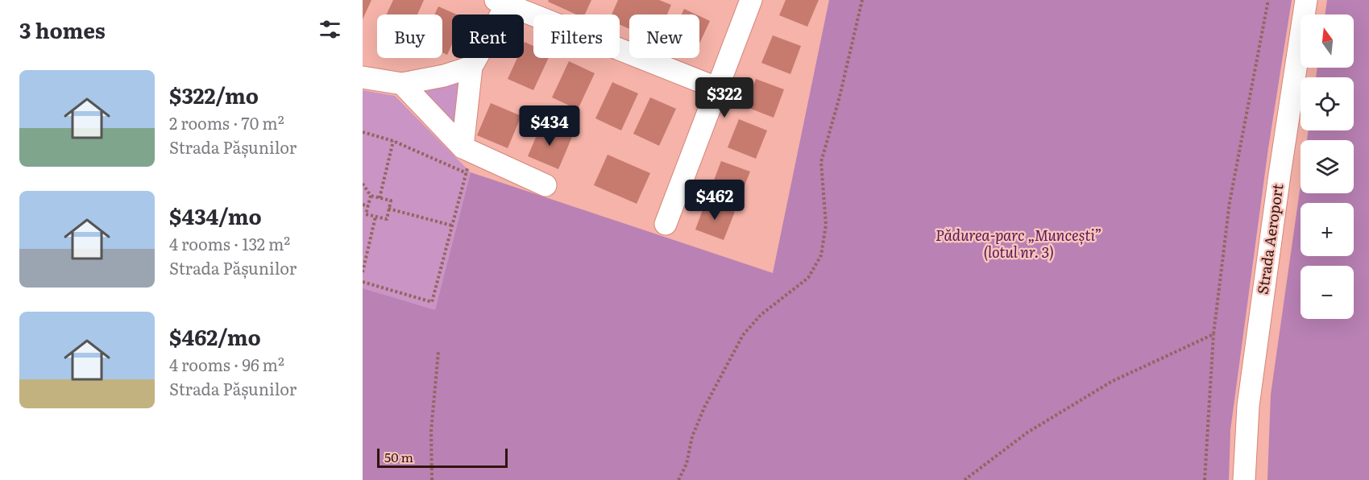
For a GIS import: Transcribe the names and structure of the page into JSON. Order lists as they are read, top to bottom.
{
  "streets": {
    "street": ["Strada Aeroport"]
  },
  "parks": ["Pădurea-parc „Muncești” (lotul nr. 3)"],
  "scale_bar": "50 m",
  "north": "top",
  "page": {
    "heading": "3 homes",
    "map_buttons": ["+", "−"],
    "chip": [
      "Buy",
      "Rent",
      "Filters",
      "New"
    ],
    "list": [
      {
        "name": "$322/mo",
        "note": "2 rooms · 70 m² · Strada Pășunilor"
      },
      {
        "name": "$434/mo",
        "note": "4 rooms · 132 m² · Strada Pășunilor"
      },
      {
        "name": "$462/mo",
        "note": "4 rooms · 96 m² · Strada Pășunilor"
      }
    ],
    "price": ["$322", "$434", "$462"],
    "scale": "50 m"
  }
}
